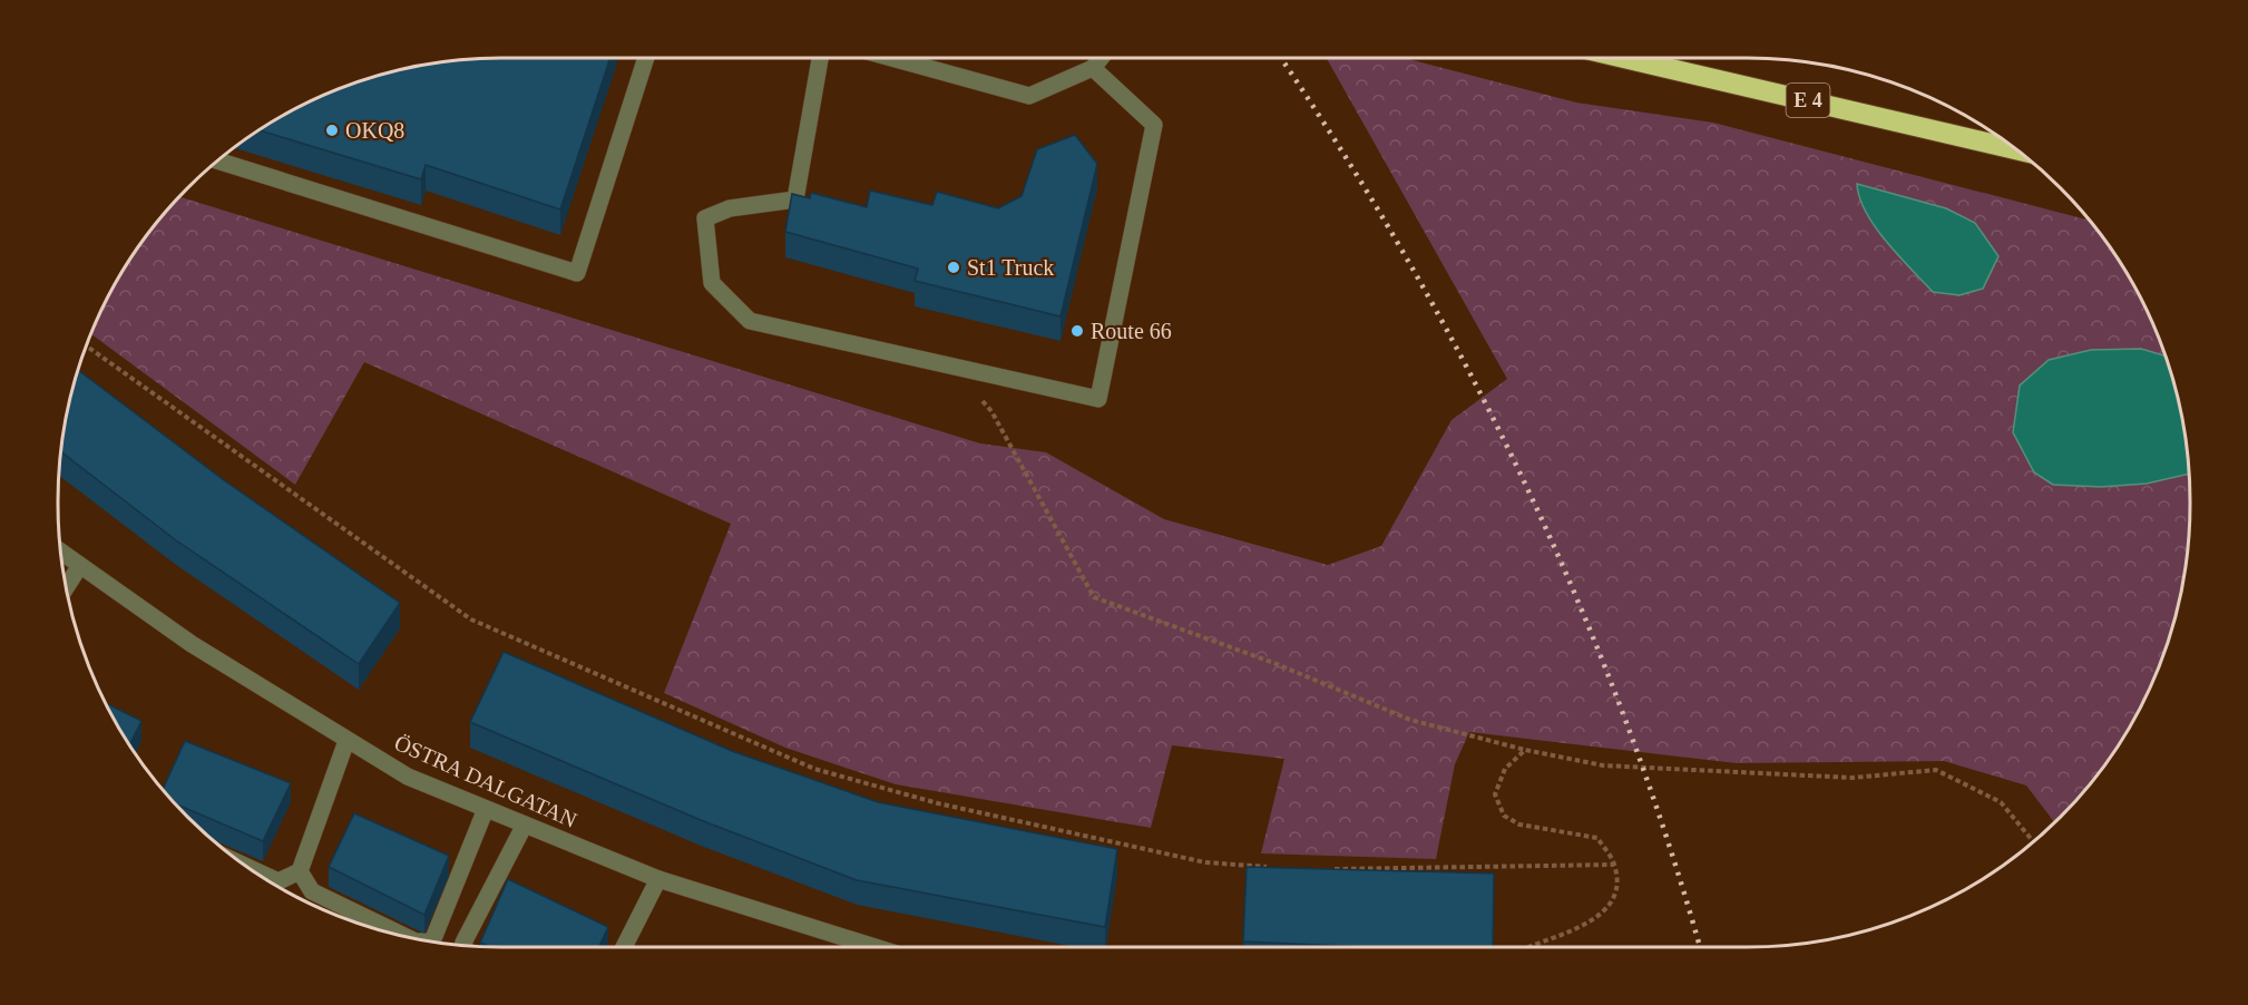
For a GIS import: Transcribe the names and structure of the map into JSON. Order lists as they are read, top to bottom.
{
  "streets": {
    "highway": ["E 4"],
    "street": ["ÖSTRA DALGATAN"]
  },
  "places": ["OKQ8", "St1 Truck", "Route 66"]
}
